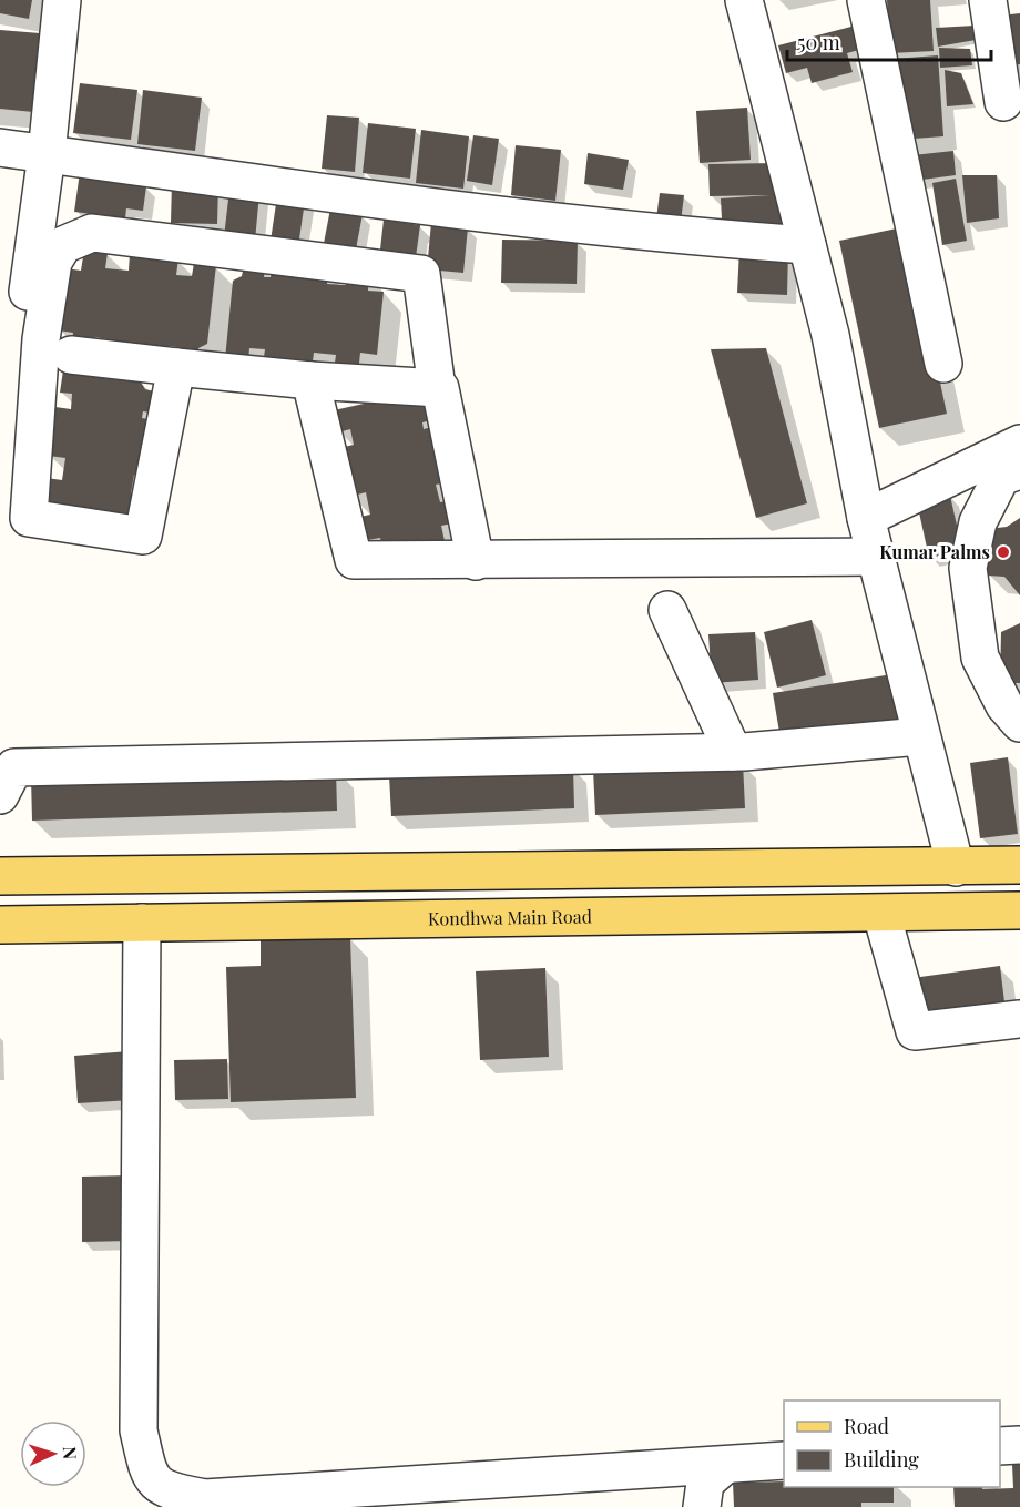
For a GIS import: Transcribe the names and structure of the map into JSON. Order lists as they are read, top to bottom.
{
  "streets": {
    "main road": ["Kondhwa Main Road"]
  },
  "places": ["Kumar Palms"],
  "legend": ["Road", "Building"],
  "scale_bar": "50 m",
  "north": "right"
}
